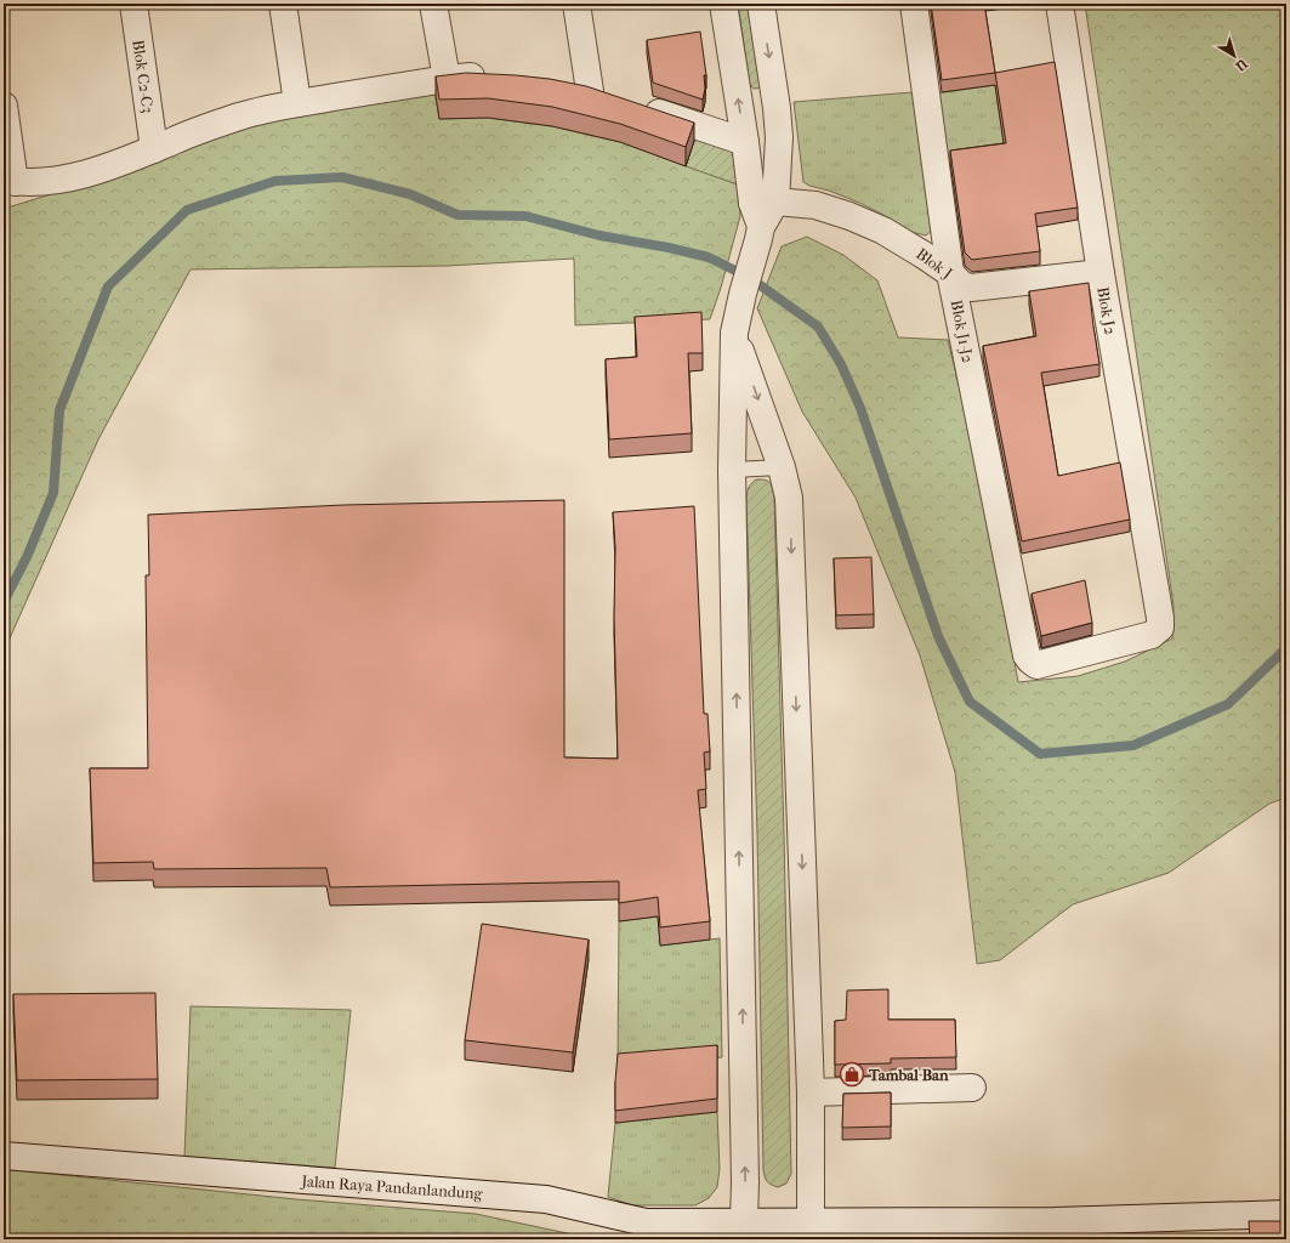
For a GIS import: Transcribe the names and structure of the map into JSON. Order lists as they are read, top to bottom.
{
  "streets": {
    "street": [
      "Blok C2-C3",
      "Blok J",
      "Blok J2",
      "Blok J1-J2",
      "Jalan Raya Pandanlandung"
    ]
  },
  "crossings": [
    ["Blok J", "Blok J2"],
    ["Blok J", "Blok J1-J2"],
    ["Blok J2", "Blok J1-J2"]
  ],
  "places": {
    "shop": ["Tambal Ban"]
  },
  "north": "bottom right"
}
